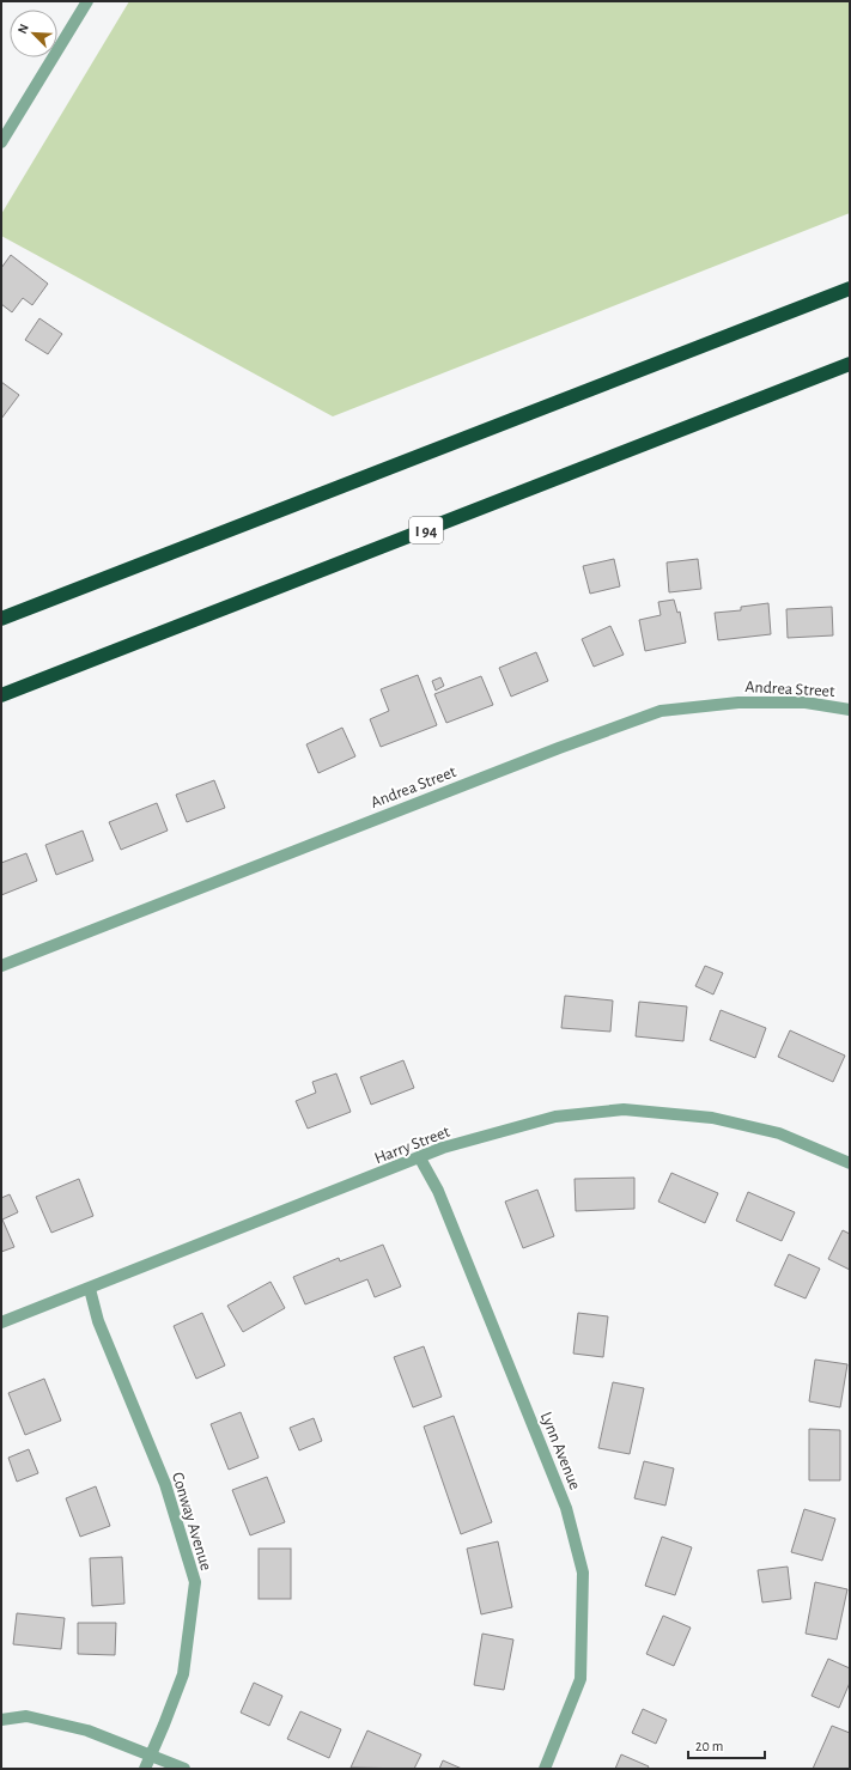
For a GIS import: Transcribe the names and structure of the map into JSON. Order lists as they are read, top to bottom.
{
  "streets": {
    "highway": ["I 94"],
    "street": [
      "Andrea Street",
      "Harry Street",
      "Lynn Avenue",
      "Conway Avenue"
    ]
  },
  "crossings": [
    ["Harry Street", "Lynn Avenue"],
    ["Harry Street", "Conway Avenue"]
  ],
  "scale_bar": "20 m",
  "north": "top left"
}
